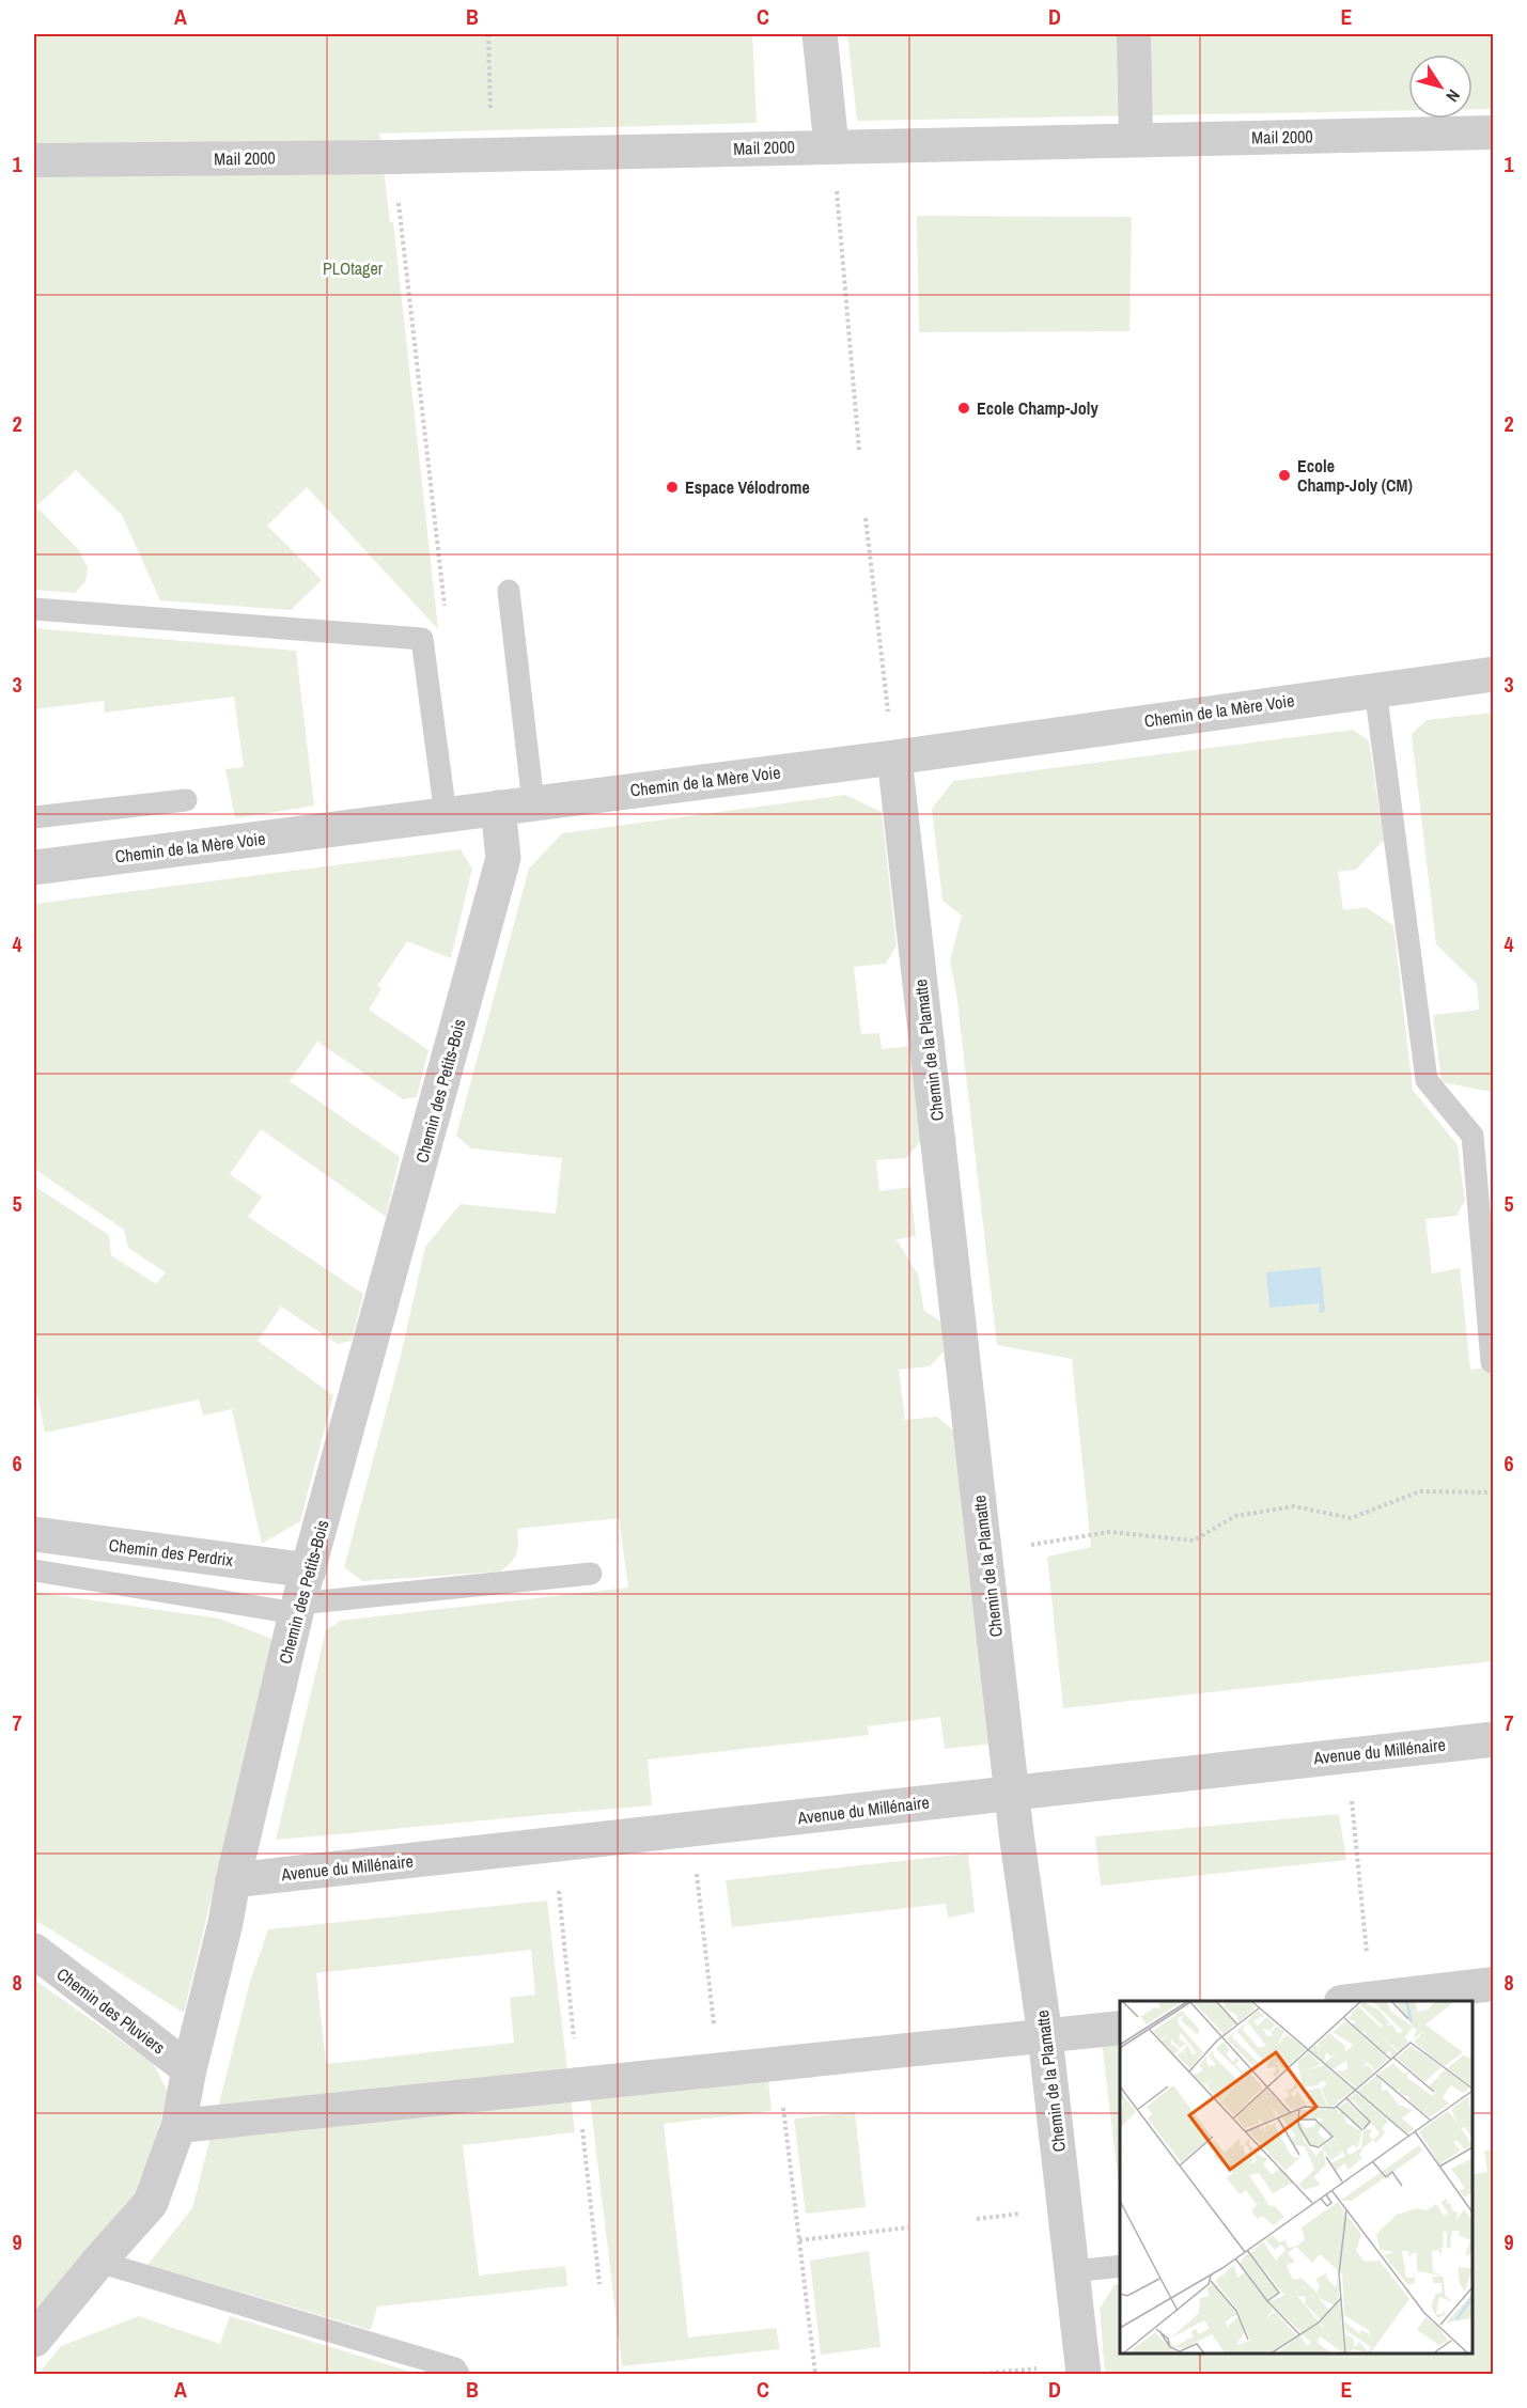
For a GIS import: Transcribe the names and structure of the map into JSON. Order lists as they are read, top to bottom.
{
  "streets": {
    "street": [
      "Mail 2000",
      "Chemin de la Mère Voie",
      "Chemin de la Plamatte",
      "Chemin des Petits-Bois",
      "Chemin des Perdrix",
      "Avenue du Millénaire",
      "Chemin des Pluviers"
    ]
  },
  "crossings": [
    ["Chemin de la Mère Voie", "Chemin de la Plamatte"],
    ["Chemin de la Mère Voie", "Chemin des Petits-Bois"],
    ["Chemin de la Plamatte", "Avenue du Millénaire"],
    ["Chemin des Petits-Bois", "Chemin des Perdrix"],
    ["Chemin des Petits-Bois", "Avenue du Millénaire"],
    ["Chemin des Petits-Bois", "Chemin des Pluviers"]
  ],
  "parks": ["PLOtager"],
  "places": ["Ecole Champ-Joly", "Ecole Champ-Joly (CM)", "Espace Vélodrome"],
  "north": "bottom right",
  "grid": {
    "columns": [
      "A",
      "B",
      "C",
      "D",
      "E"
    ],
    "rows": [
      "1",
      "2",
      "3",
      "4",
      "5",
      "6",
      "7",
      "8",
      "9"
    ]
  }
}
